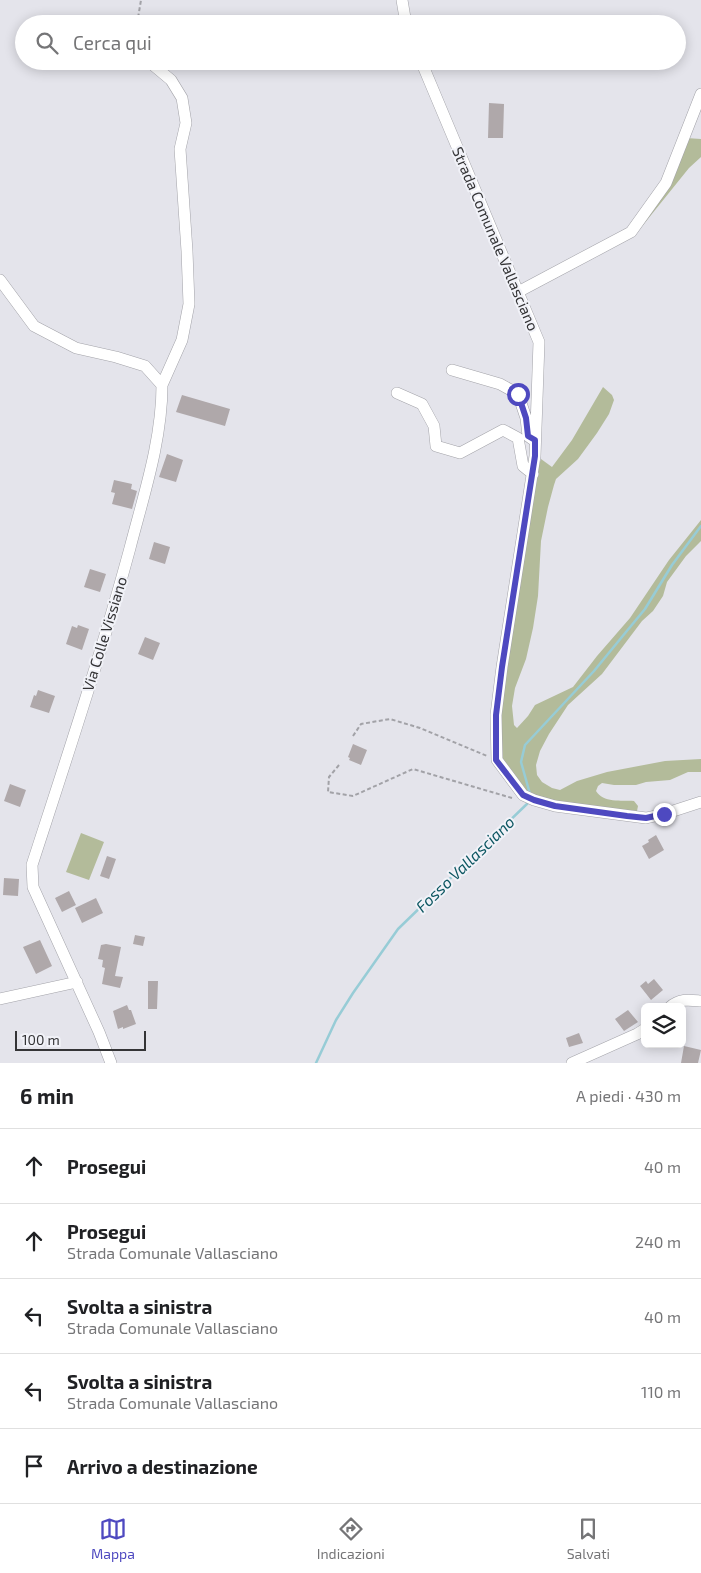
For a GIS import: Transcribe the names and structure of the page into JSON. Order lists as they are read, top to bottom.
{
  "streets": {
    "street": ["Strada Comunale Vallasciano", "Via Colle Vissiano"]
  },
  "water": ["Fosso Vallasciano"],
  "scale_bar": "100 m",
  "page": {
    "search": "Cerca qui",
    "scale": "100 m",
    "heading": ["6 min", "A piedi · 430 m"],
    "list": [
      ["Prosegui", "40 m"],
      ["Prosegui", "Strada Comunale Vallasciano", "240 m"],
      ["Svolta a sinistra", "Strada Comunale Vallasciano", "40 m"],
      ["Svolta a sinistra", "Strada Comunale Vallasciano", "110 m"],
      "Arrivo a destinazione"
    ],
    "nav": ["Mappa", "Indicazioni", "Salvati"]
  }
}
